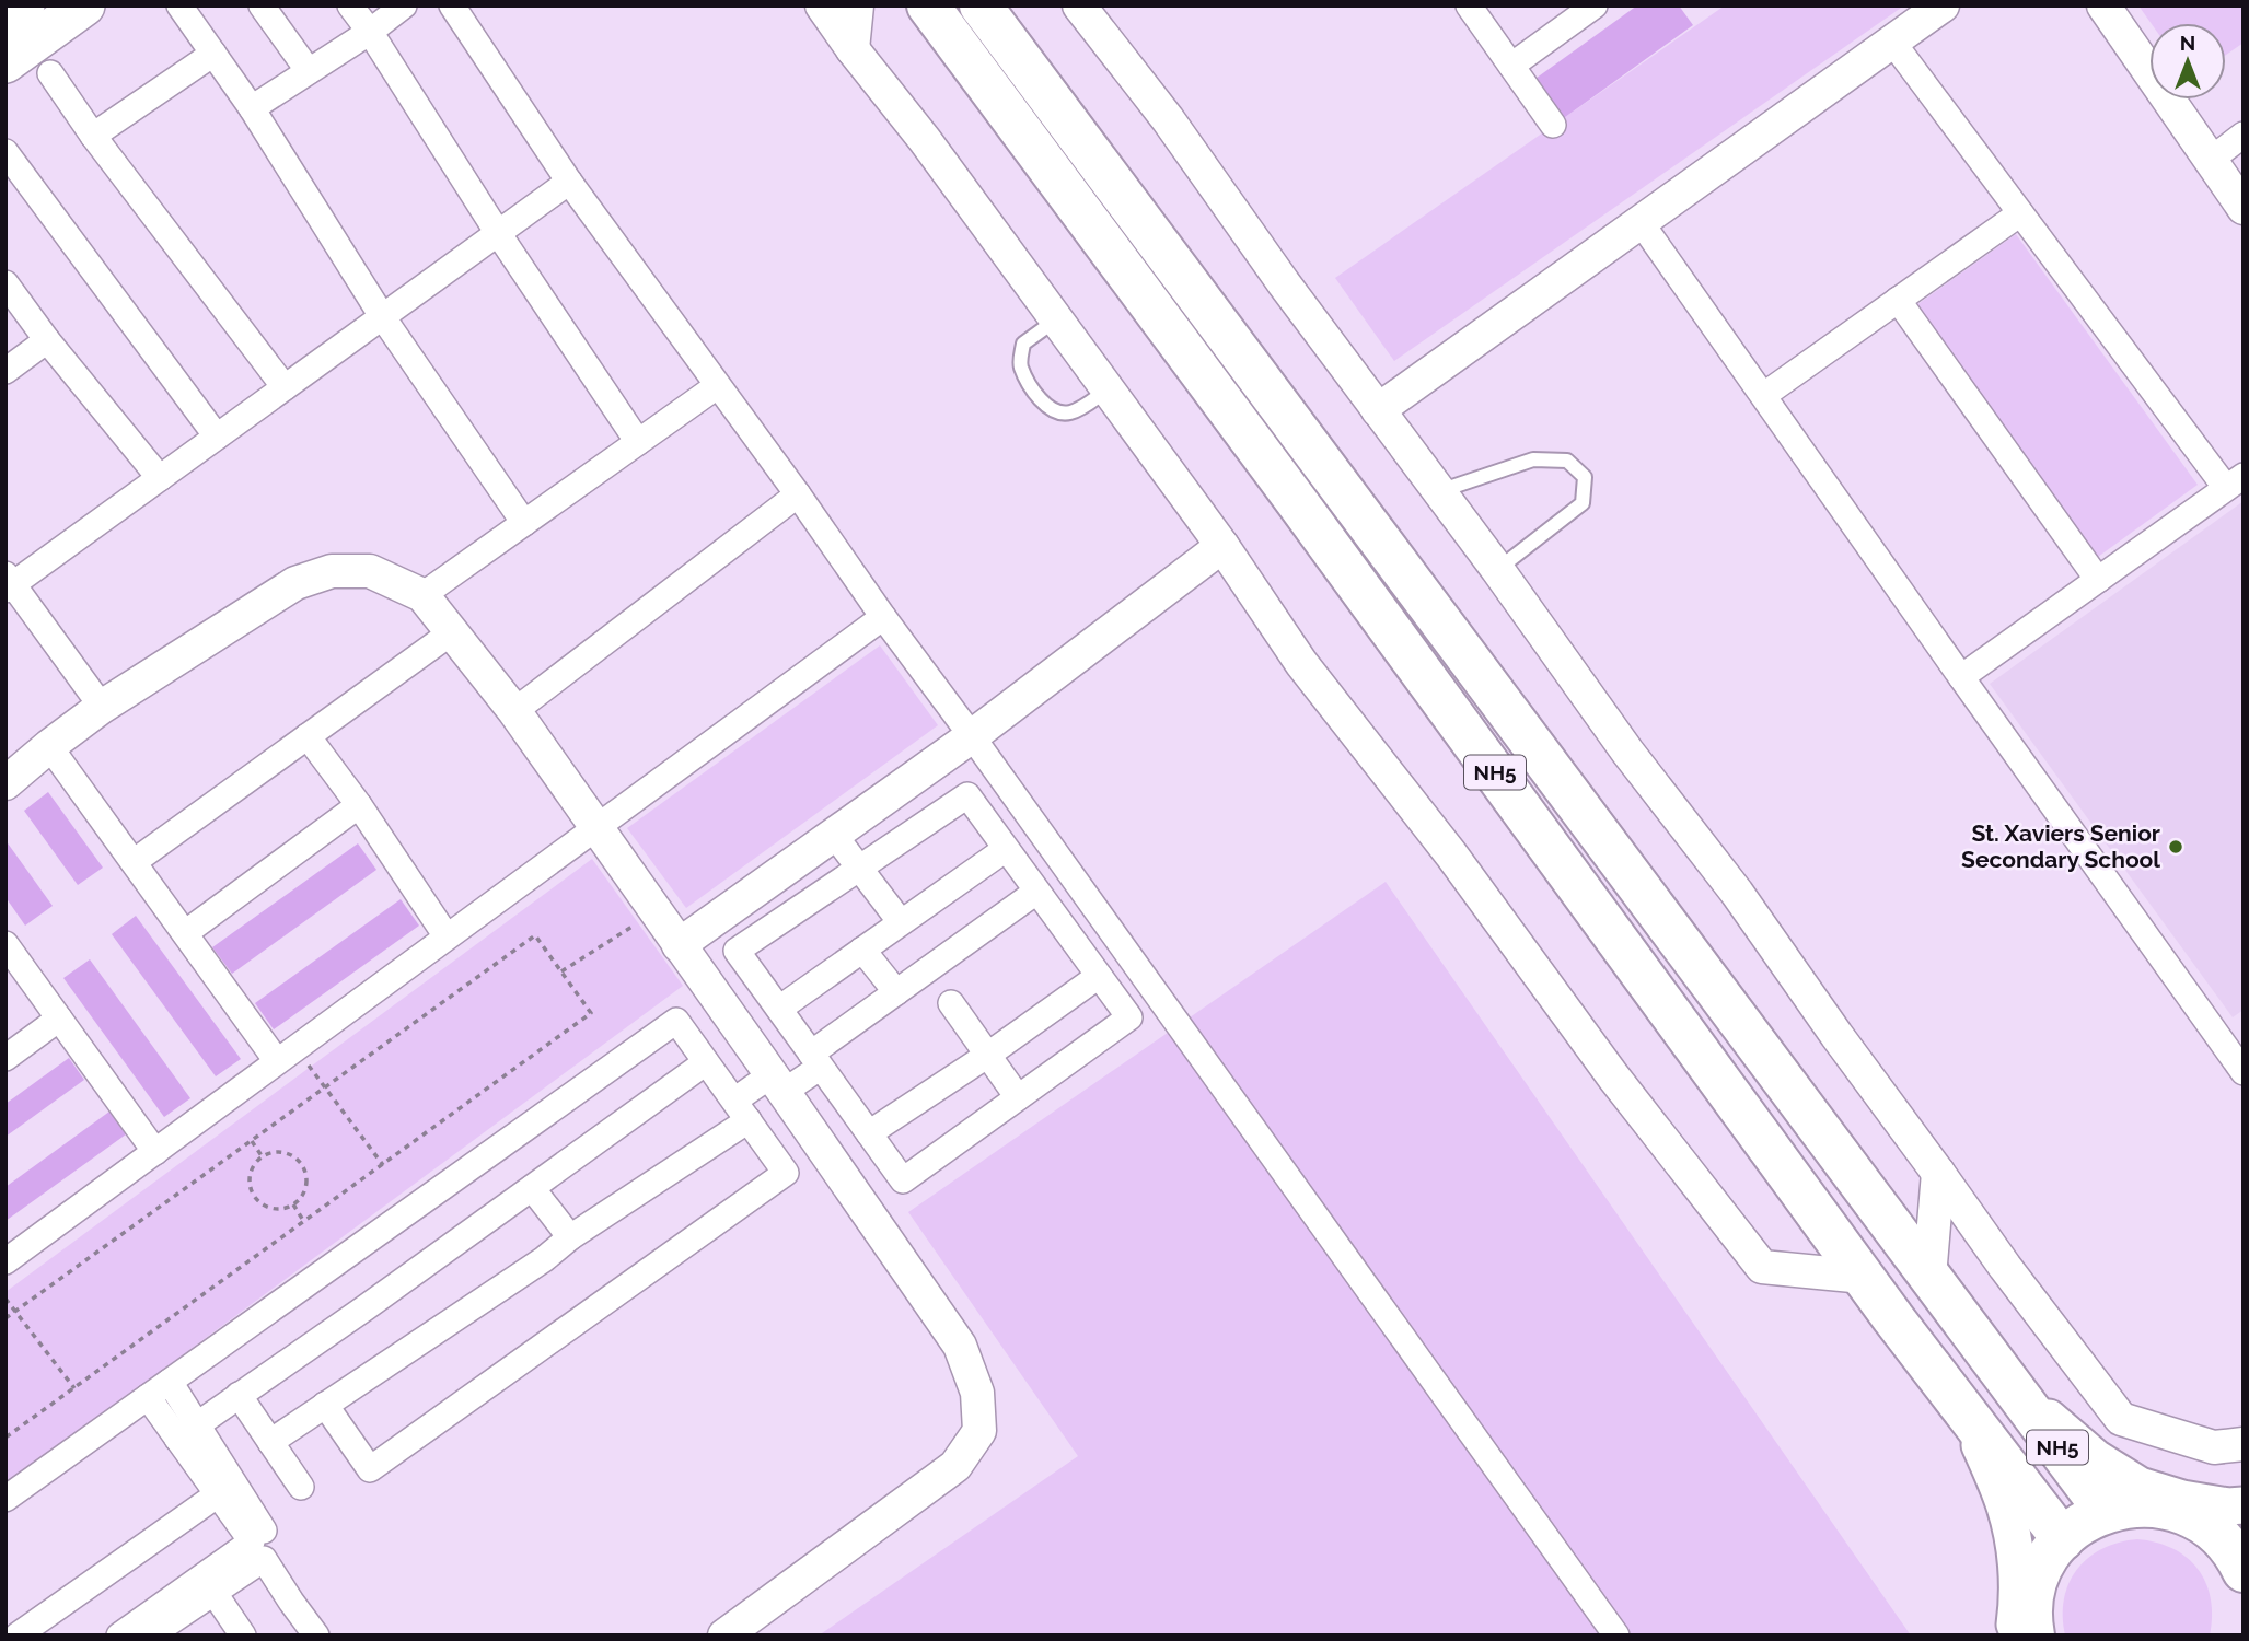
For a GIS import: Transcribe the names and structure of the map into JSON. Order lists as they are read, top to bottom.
{
  "streets": {
    "highway": ["NH5"]
  },
  "places": ["St. Xaviers Senior Secondary School"],
  "north": "top"
}
